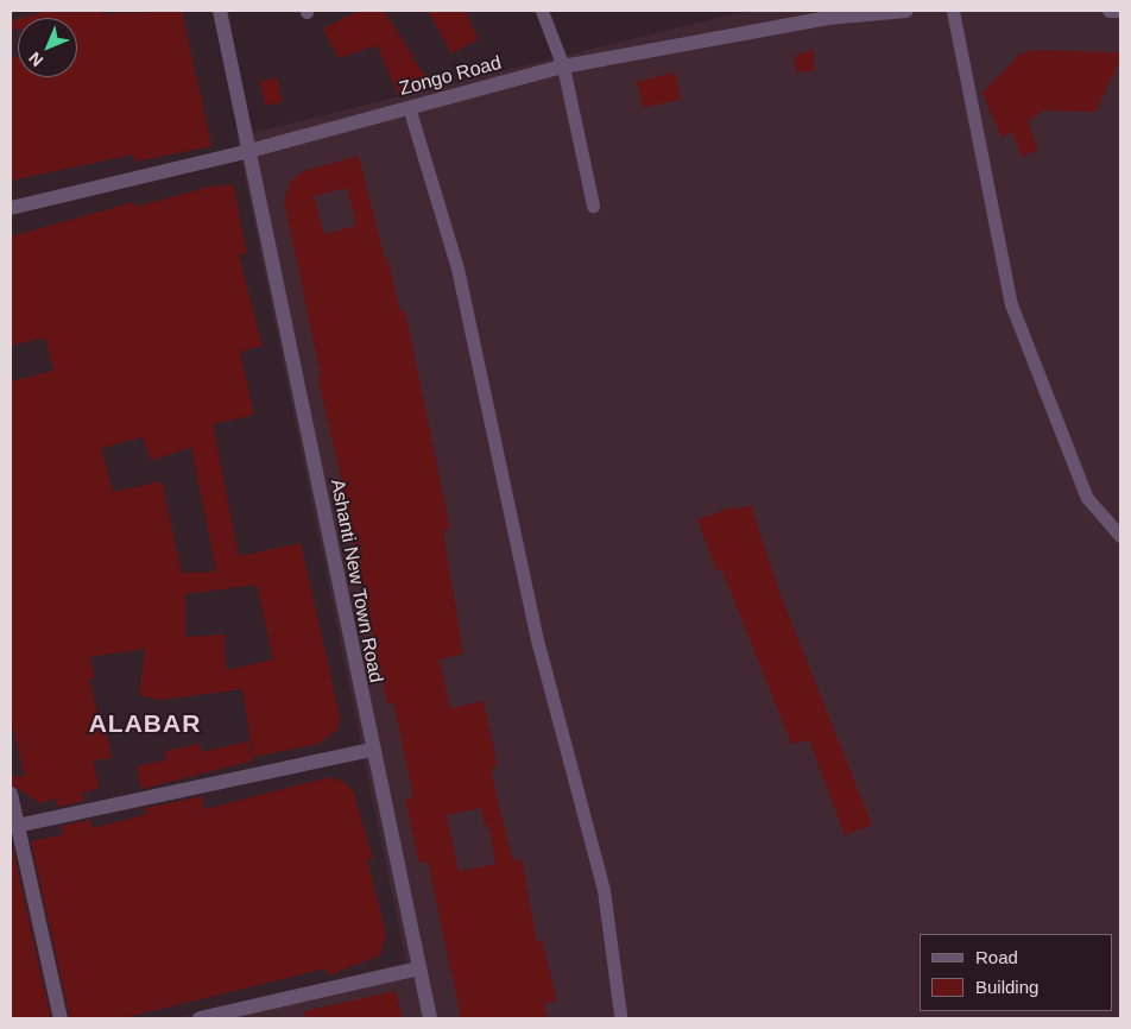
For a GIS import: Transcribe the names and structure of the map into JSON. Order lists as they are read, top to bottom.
{
  "streets": {
    "street": ["Zongo Road", "Ashanti New Town Road"]
  },
  "crossings": [
    ["Zongo Road", "Ashanti New Town Road"]
  ],
  "districts": ["ALABAR"],
  "legend": ["Road", "Building"],
  "north": "bottom left"
}
